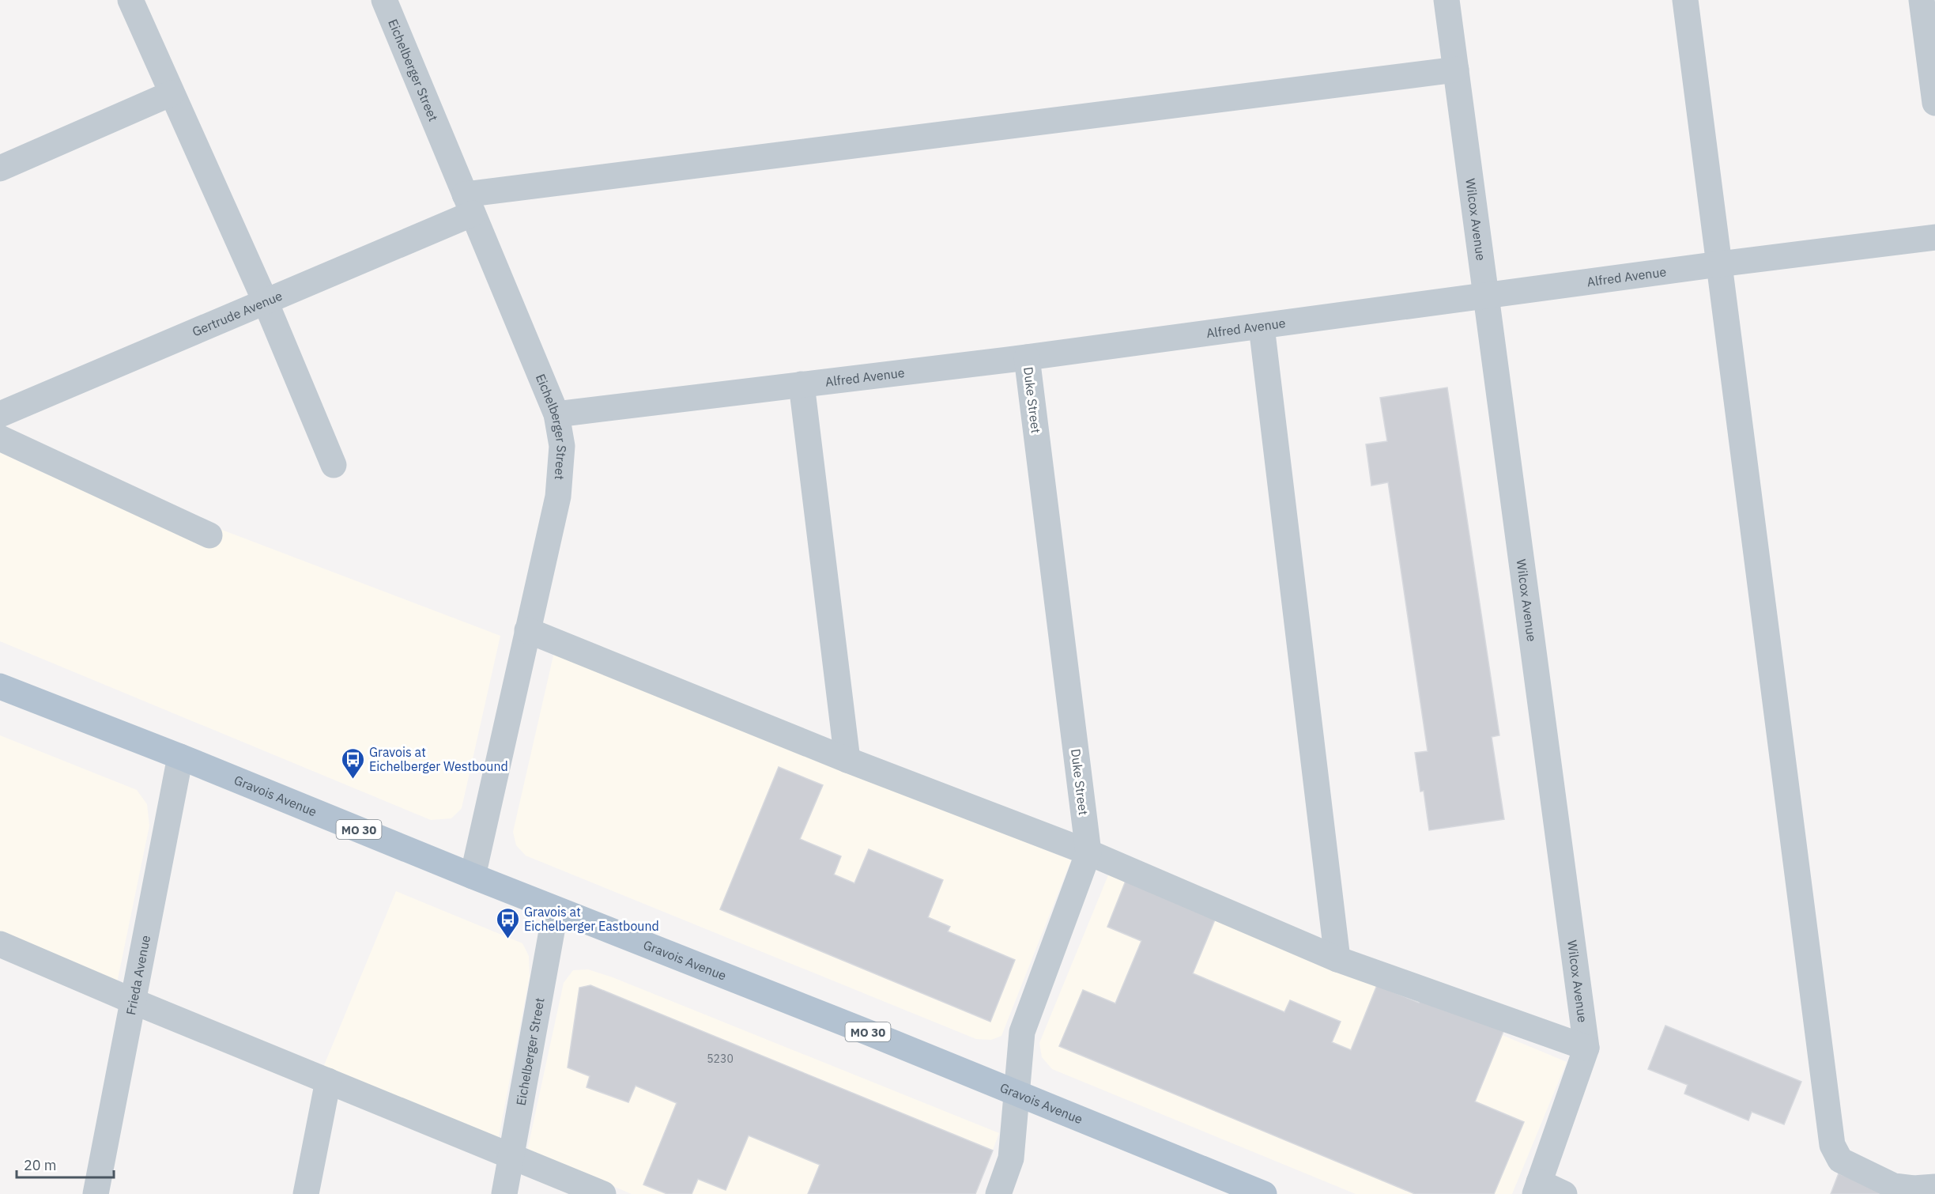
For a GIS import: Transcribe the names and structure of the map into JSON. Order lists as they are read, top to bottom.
{
  "streets": {
    "main road": ["Gravois Avenue", "MO 30"],
    "street": [
      "Eichelberger Street",
      "Wilcox Avenue",
      "Alfred Avenue",
      "Gertrude Avenue",
      "Duke Street",
      "Frieda Avenue"
    ]
  },
  "crossings": [
    ["Eichelberger Street", "Alfred Avenue"],
    ["Eichelberger Street", "Gertrude Avenue"],
    ["Eichelberger Street", "Gravois Avenue"],
    ["Wilcox Avenue", "Alfred Avenue"],
    ["Wilcox Avenue", "Gertrude Avenue"],
    ["Alfred Avenue", "Duke Street"],
    ["Duke Street", "Gravois Avenue"],
    ["Gravois Avenue", "Frieda Avenue"]
  ],
  "places": {
    "bus stop": ["Gravois at Eichelberger Westbound", "Gravois at Eichelberger Eastbound"]
  },
  "house_numbers": ["5230"],
  "scale_bar": "20 m"
}
